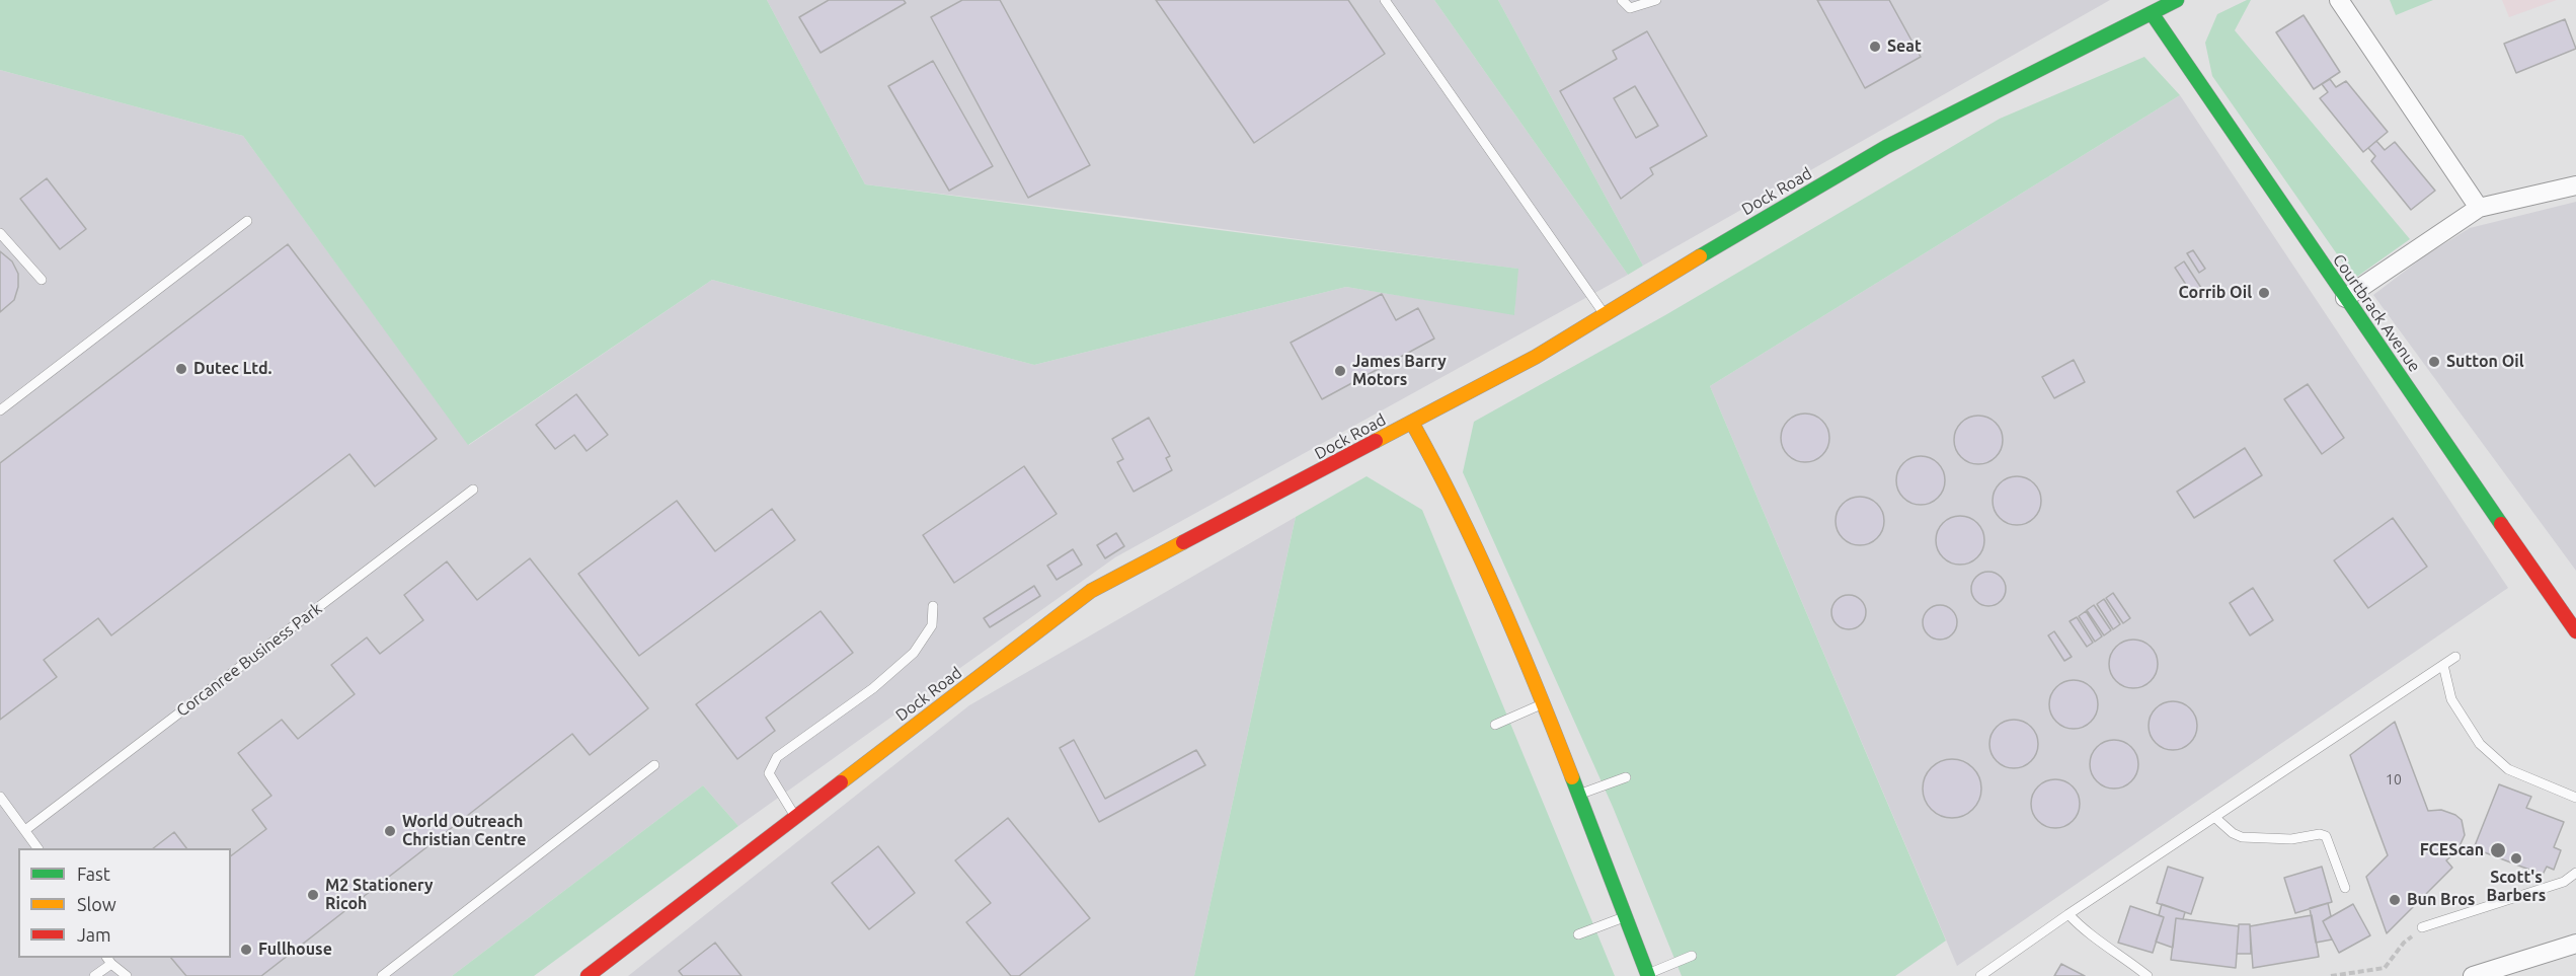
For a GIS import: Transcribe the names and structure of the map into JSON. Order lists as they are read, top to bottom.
{
  "streets": {
    "main road": ["Dock Road", "Courtbrack Avenue"],
    "lane": ["Corcanree Business Park"]
  },
  "crossings": [
    ["Dock Road", "Courtbrack Avenue"]
  ],
  "places": [
    "Seat",
    "Corrib Oil",
    "Sutton Oil",
    "Dutec Ltd.",
    "James Barry Motors",
    "World Outreach Christian Centre",
    "FCEScan",
    "Scott's Barbers",
    "M2 Stationery Ricoh",
    "Bun Bros",
    "Fullhouse"
  ],
  "house_numbers": ["10"],
  "legend": ["Fast", "Slow", "Jam"]
}
